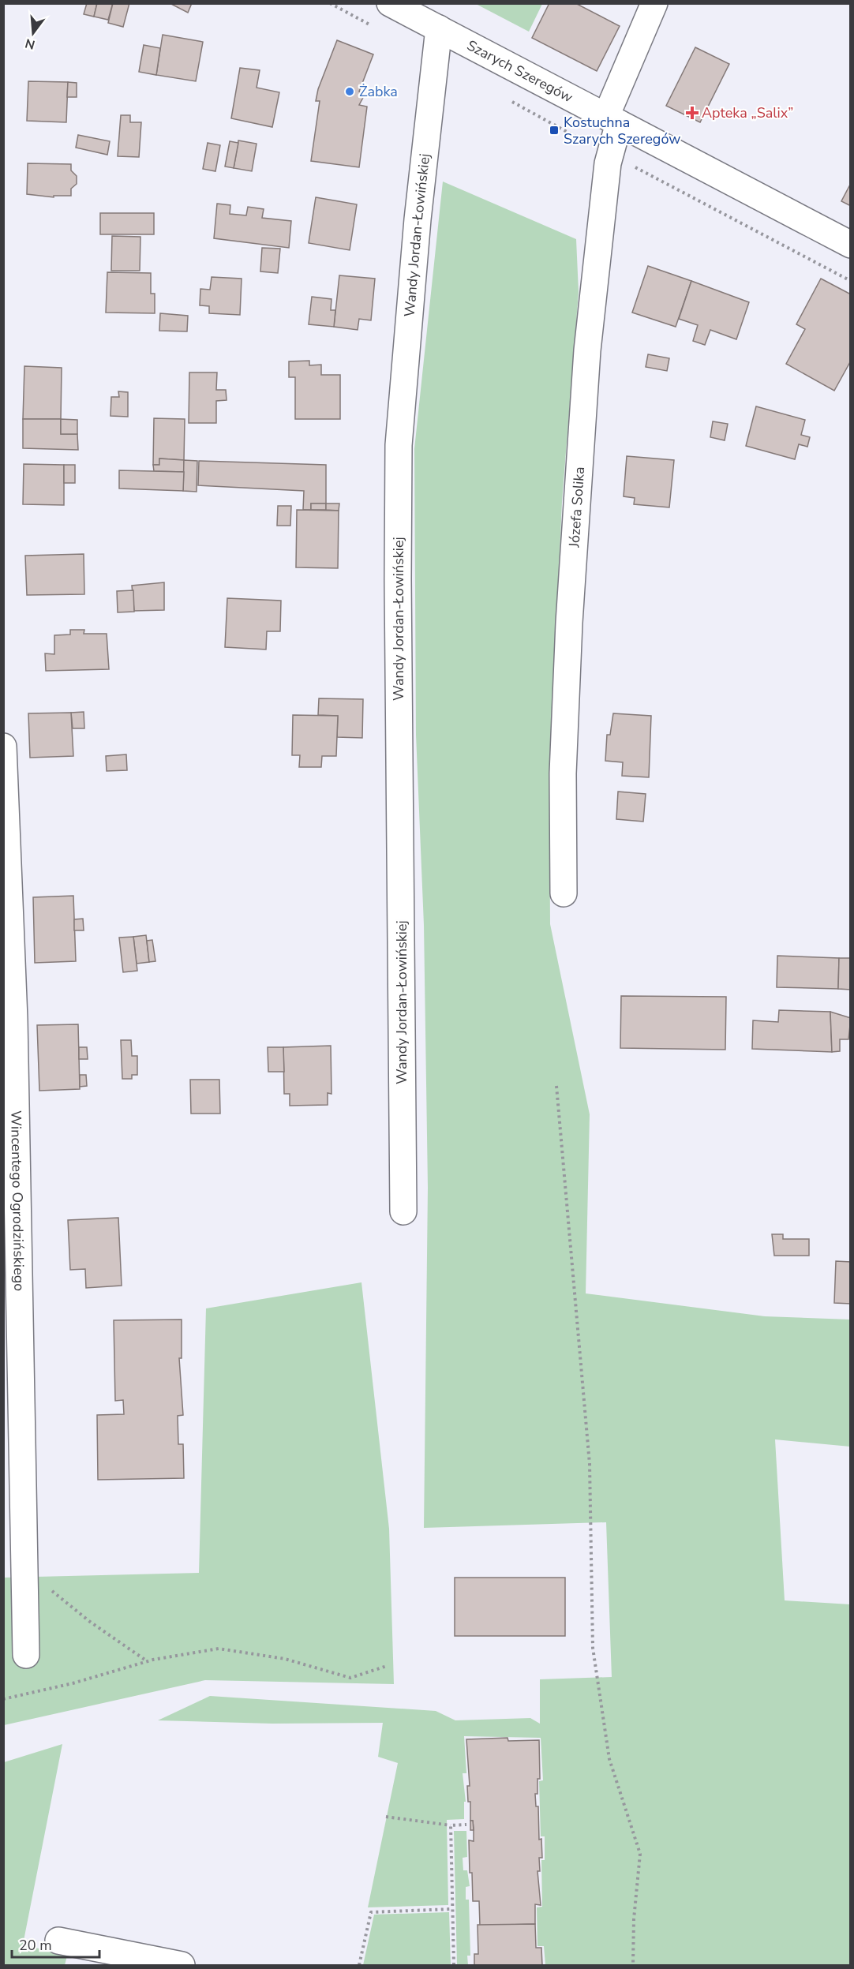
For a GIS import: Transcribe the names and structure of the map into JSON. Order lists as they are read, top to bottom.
{
  "streets": {
    "street": [
      "Szarych Szeregów",
      "Wandy Jordan-Łowińskiej",
      "Józefa Solika",
      "Wincentego Ogrodzińskiego"
    ]
  },
  "crossings": [
    ["Szarych Szeregów", "Wandy Jordan-Łowińskiej"],
    ["Szarych Szeregów", "Józefa Solika"]
  ],
  "places": {
    "other": ["Żabka"],
    "health": ["Apteka „Salix”"],
    "transit": ["Kostuchna Szarych Szeregów"]
  },
  "scale_bar": "20 m",
  "north": "bottom"
}
